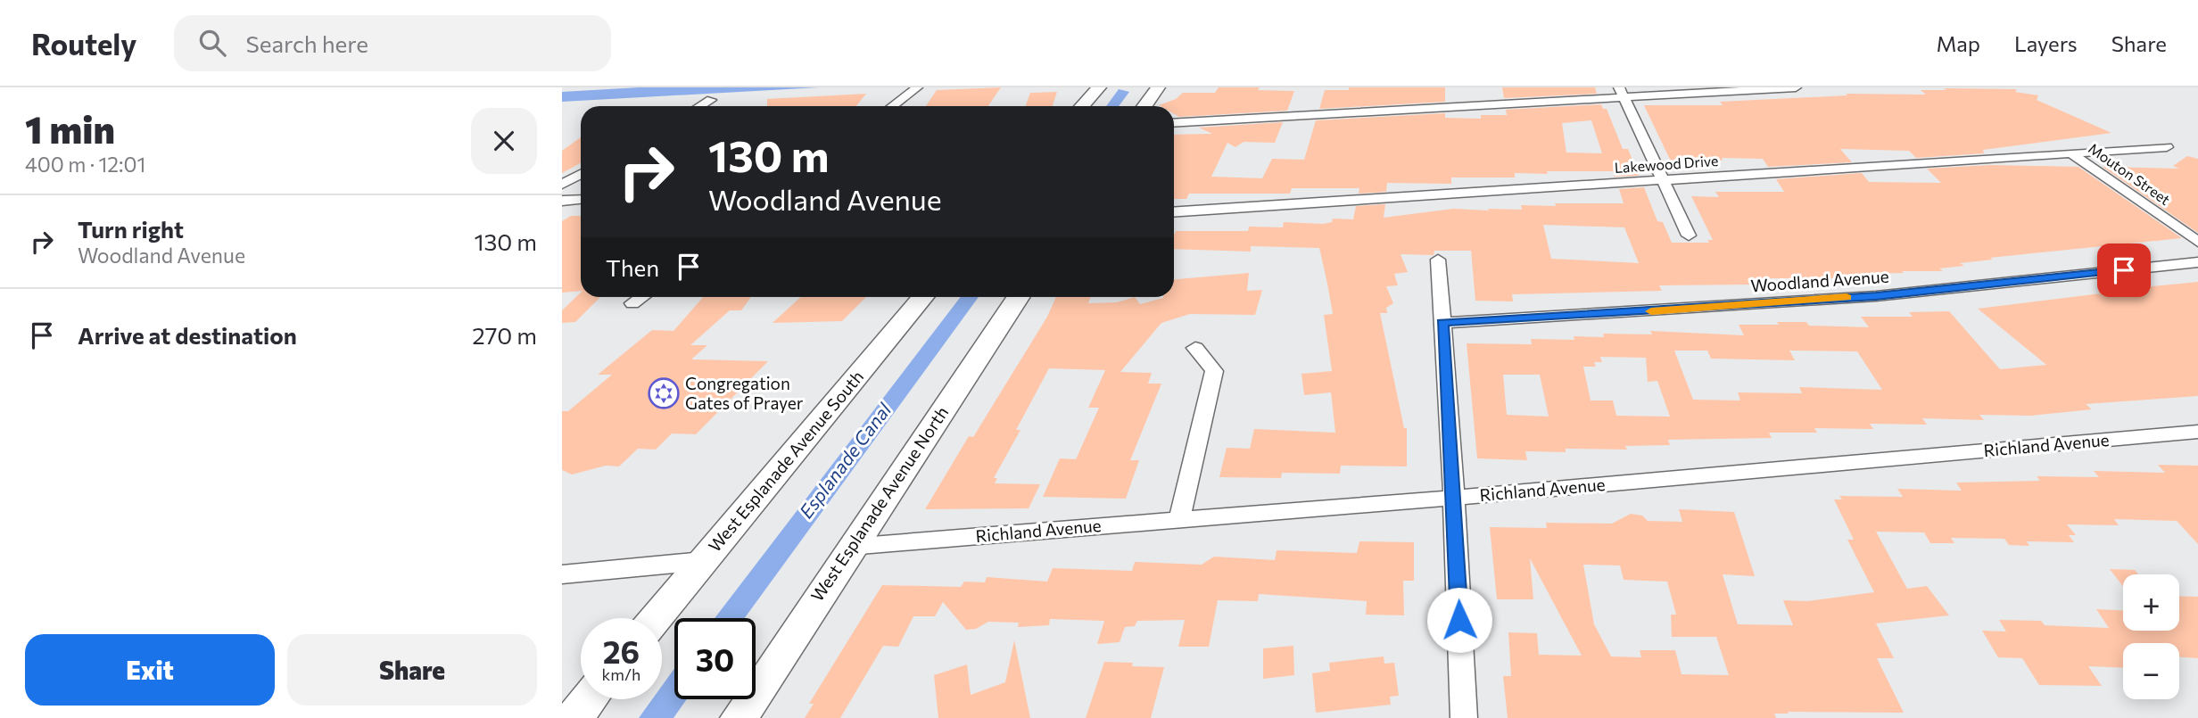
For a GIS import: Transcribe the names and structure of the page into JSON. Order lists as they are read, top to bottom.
{
  "streets": {
    "main road": ["West Esplanade Avenue South", "West Esplanade Avenue North"],
    "street": [
      "Lakewood Drive",
      "Mouton Street",
      "Woodland Avenue",
      "Richland Avenue"
    ]
  },
  "crossings": [
    ["Lakewood Drive", "Mouton Street"],
    ["Richland Avenue", "West Esplanade Avenue North"]
  ],
  "water": ["Esplanade Canal"],
  "places": {
    "synagogue": ["Congregation Gates of Prayer"]
  },
  "page": {
    "header": "Routely",
    "search": "Search here",
    "nav": ["Map", "Layers", "Share"],
    "heading": ["1 min", "400 m · 12:01"],
    "turn": ["130 m", "Woodland Avenue"],
    "list": [
      {
        "name": "Turn right",
        "note": "Woodland Avenue",
        "value": "130 m"
      },
      {
        "name": "Arrive at destination",
        "value": "270 m"
      }
    ],
    "then": "Then",
    "map_buttons": ["+", "−"],
    "speed": "26 km/h",
    "limit": "30",
    "buttons": ["Exit", "Share"]
  }
}
